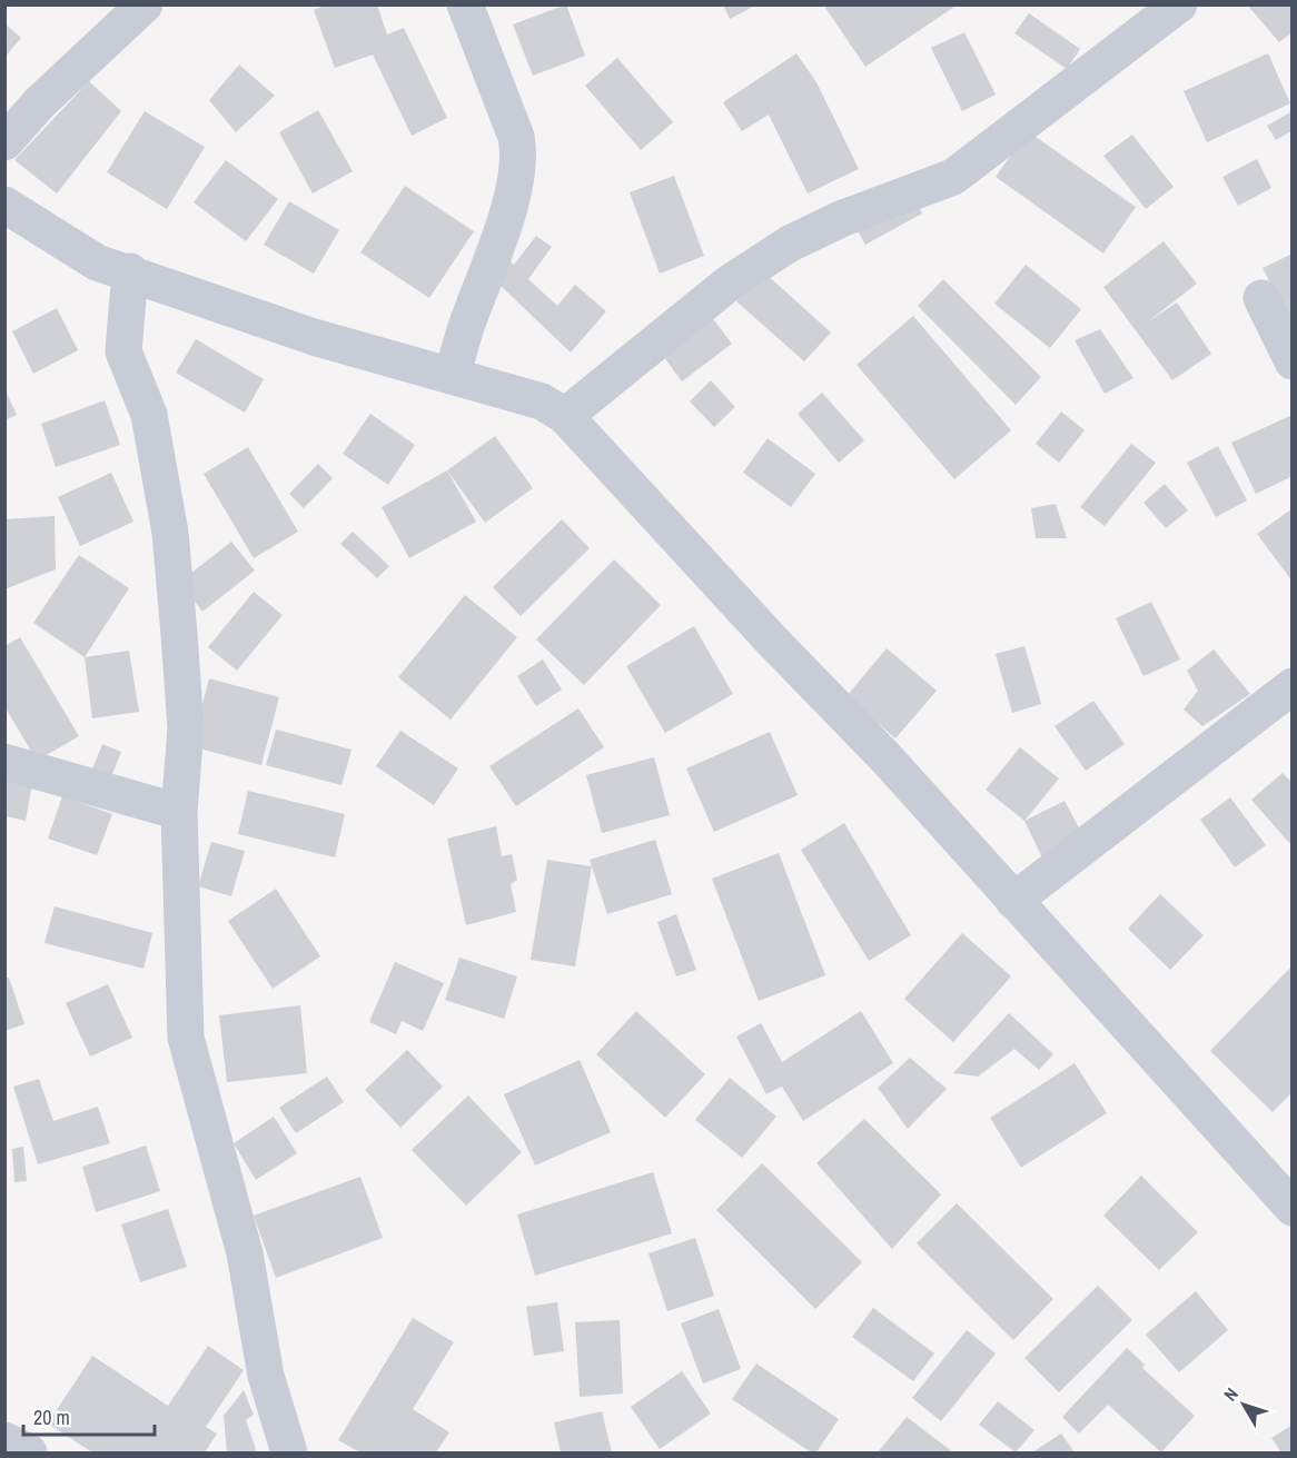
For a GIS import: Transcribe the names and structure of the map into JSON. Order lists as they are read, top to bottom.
{
  "scale_bar": "20 m",
  "north": "top left"
}
